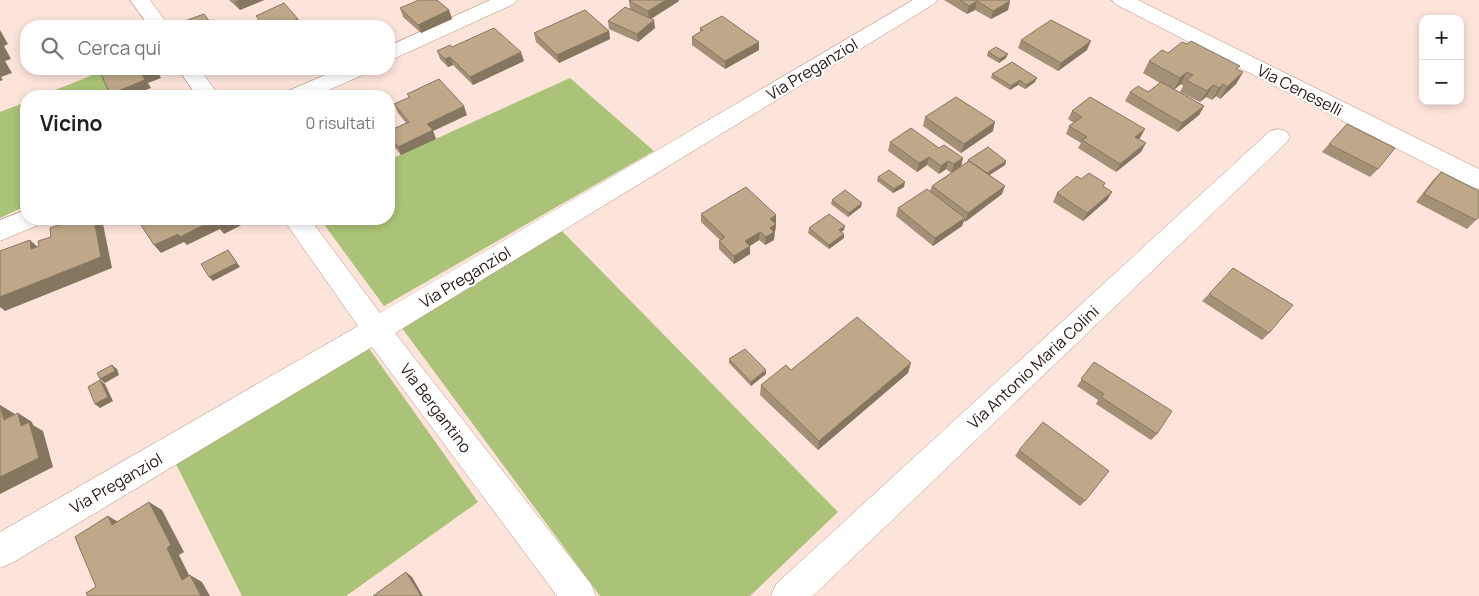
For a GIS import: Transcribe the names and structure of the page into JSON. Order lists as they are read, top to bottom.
{
  "streets": {
    "street": [
      "Via Preganziol",
      "Via Ceneselli",
      "Via Antonio Maria Colini",
      "Via Bergantino"
    ]
  },
  "crossings": [
    ["Via Preganziol", "Via Bergantino"]
  ],
  "page": {
    "map_buttons": ["+", "−"],
    "search": "Cerca qui",
    "heading": ["Vicino", "0 risultati"]
  }
}
